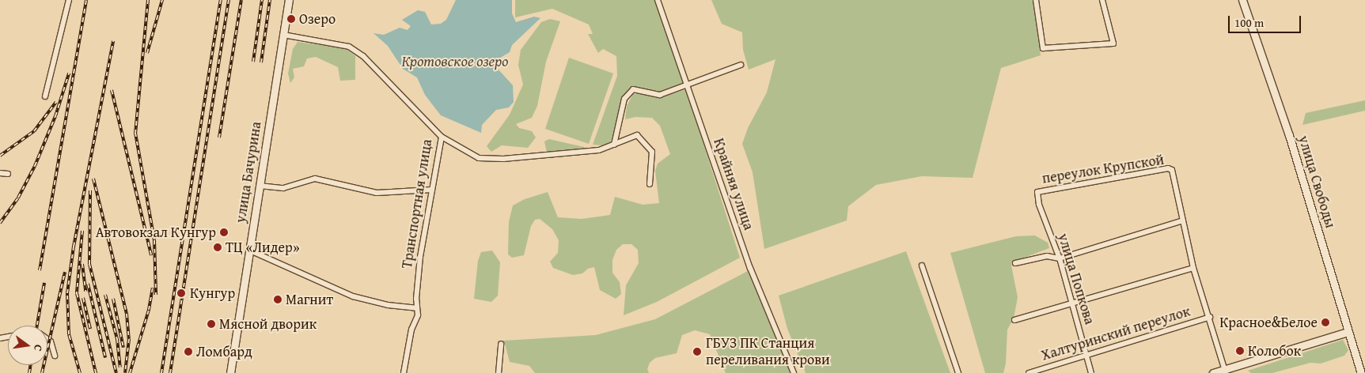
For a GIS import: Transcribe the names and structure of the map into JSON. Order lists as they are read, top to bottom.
{
  "streets": {
    "street": [
      "переулок Крупской",
      "улица Бачурина",
      "улица Свободы",
      "Крайняя улица",
      "Транспортная улица",
      "улица Попкова",
      "Халтуринский переулок"
    ]
  },
  "crossings": [
    ["переулок Крупской", "улица Попкова"],
    ["улица Бачурина", "Транспортная улица"],
    ["улица Попкова", "Халтуринский переулок"]
  ],
  "water": ["Кротовское озеро"],
  "places": [
    "Озеро",
    "Автовокзал Кунгур",
    "ТЦ «Лидер»",
    "Кунгур",
    "Магнит",
    "Красное&Белое",
    "Мясной дворик",
    "Колобок",
    "Ломбард",
    "ГБУЗ ПК Станция переливания крови"
  ],
  "scale_bar": "100 m",
  "north": "right"
}
